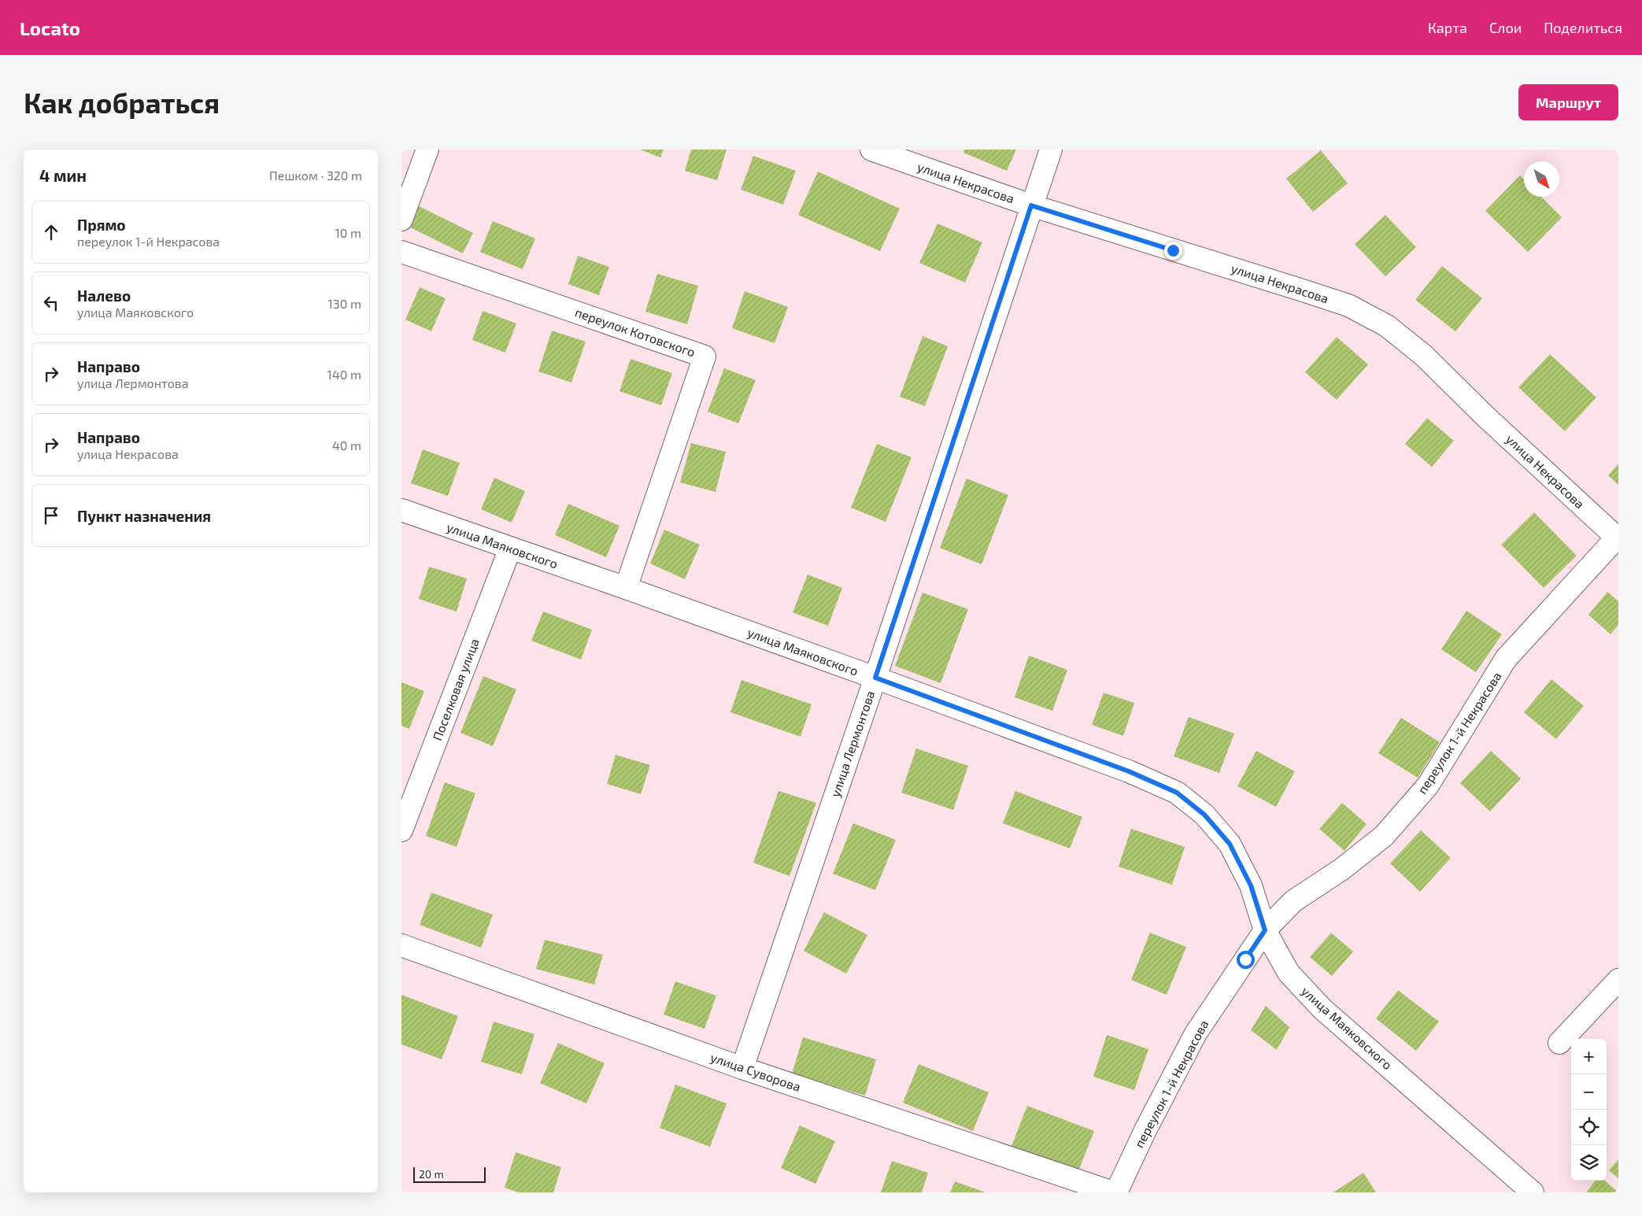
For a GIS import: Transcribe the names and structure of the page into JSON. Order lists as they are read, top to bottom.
{
  "streets": {
    "street": [
      "улица Некрасова",
      "переулок Котовского",
      "улица Маяковского",
      "Поселковая улица",
      "переулок 1-й Некрасова",
      "улица Лермонтова",
      "улица Суворова"
    ]
  },
  "crossings": [
    ["улица Некрасова", "переулок 1-й Некрасова"],
    ["улица Некрасова", "улица Лермонтова"],
    ["переулок Котовского", "улица Маяковского"],
    ["улица Маяковского", "Поселковая улица"],
    ["улица Маяковского", "переулок 1-й Некрасова"],
    ["улица Маяковского", "улица Лермонтова"],
    ["улица Лермонтова", "улица Суворова"]
  ],
  "scale_bar": "20 m",
  "north": "bottom right",
  "page": {
    "header": "Locato",
    "nav": ["Карта", "Слои", "Поделиться"],
    "buttons": "Маршрут",
    "title": "Как добраться",
    "heading": ["4 мин", "Пешком · 320 m"],
    "list": [
      ["Прямо", "переулок 1-й Некрасова", "10 m"],
      ["Налево", "улица Маяковского", "130 m"],
      ["Направо", "улица Лермонтова", "140 m"],
      ["Направо", "улица Некрасова", "40 m"],
      "Пункт назначения"
    ],
    "map_buttons": ["+", "−"],
    "scale": "20 m"
  }
}
